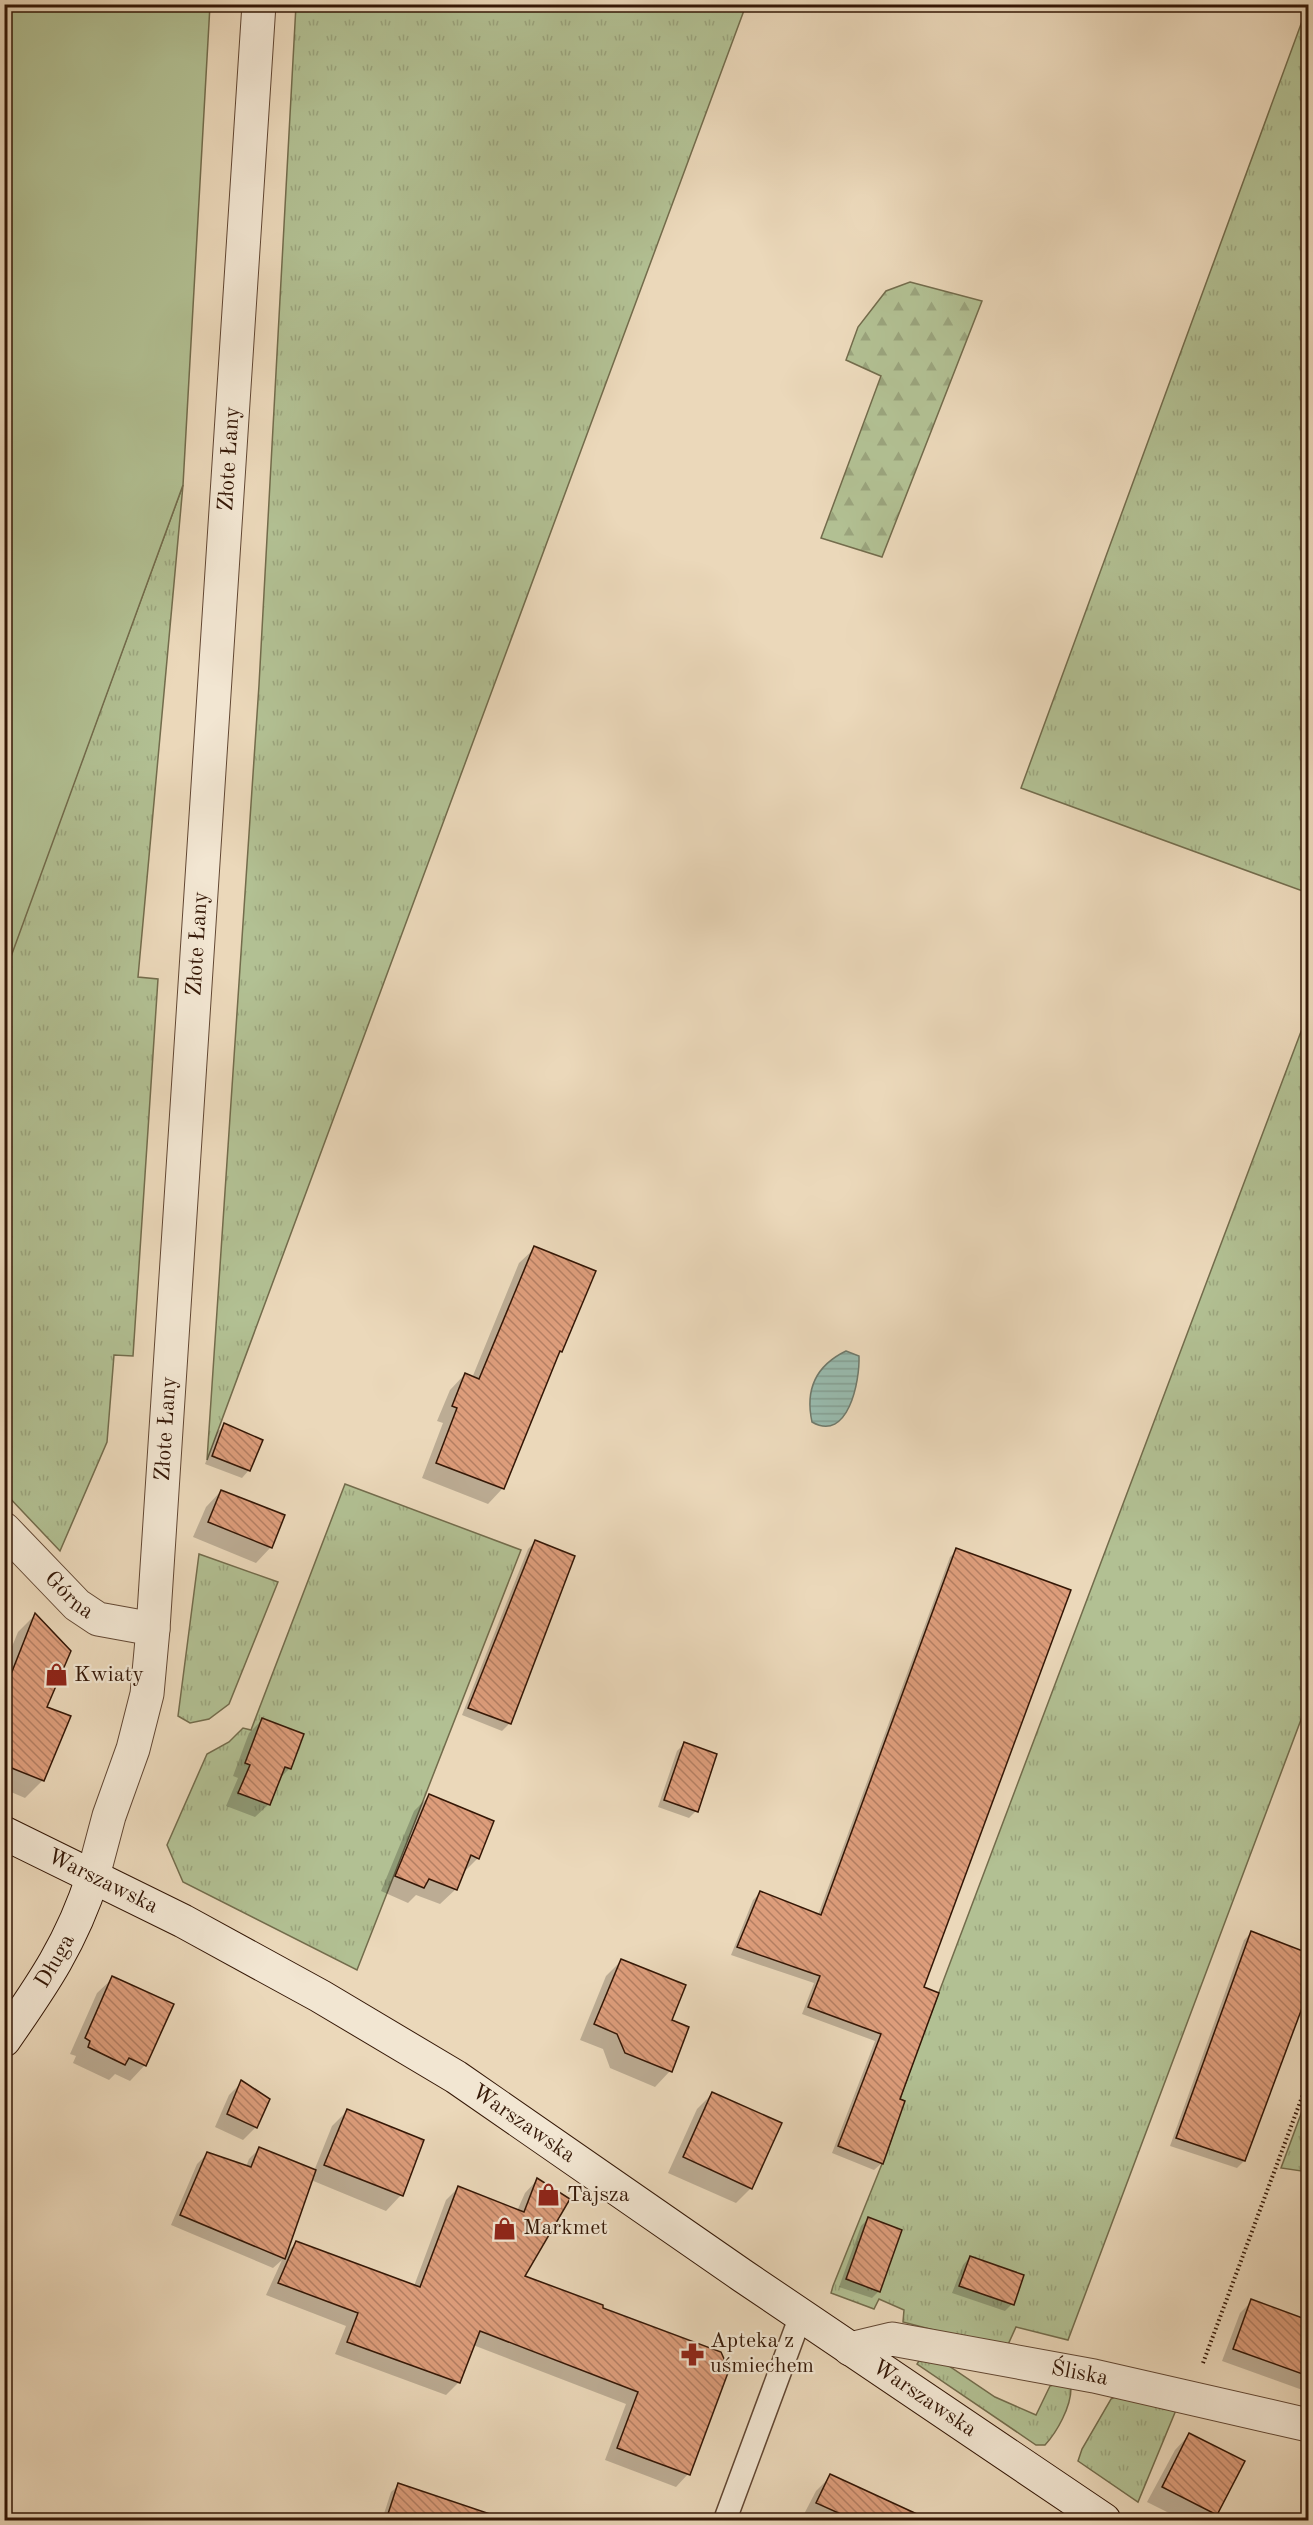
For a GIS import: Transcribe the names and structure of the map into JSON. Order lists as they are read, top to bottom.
{
  "streets": {
    "street": [
      "Złote Łany",
      "Górna",
      "Warszawska",
      "Długa",
      "Śliska"
    ]
  },
  "crossings": [
    ["Złote Łany", "Górna"],
    ["Złote Łany", "Warszawska"],
    ["Złote Łany", "Długa"],
    ["Warszawska", "Długa"],
    ["Warszawska", "Śliska"]
  ],
  "places": {
    "shop": ["Kwiaty", "Tajsza", "Markmet"],
    "pharmacy": ["Apteka z uśmiechem"]
  }
}
